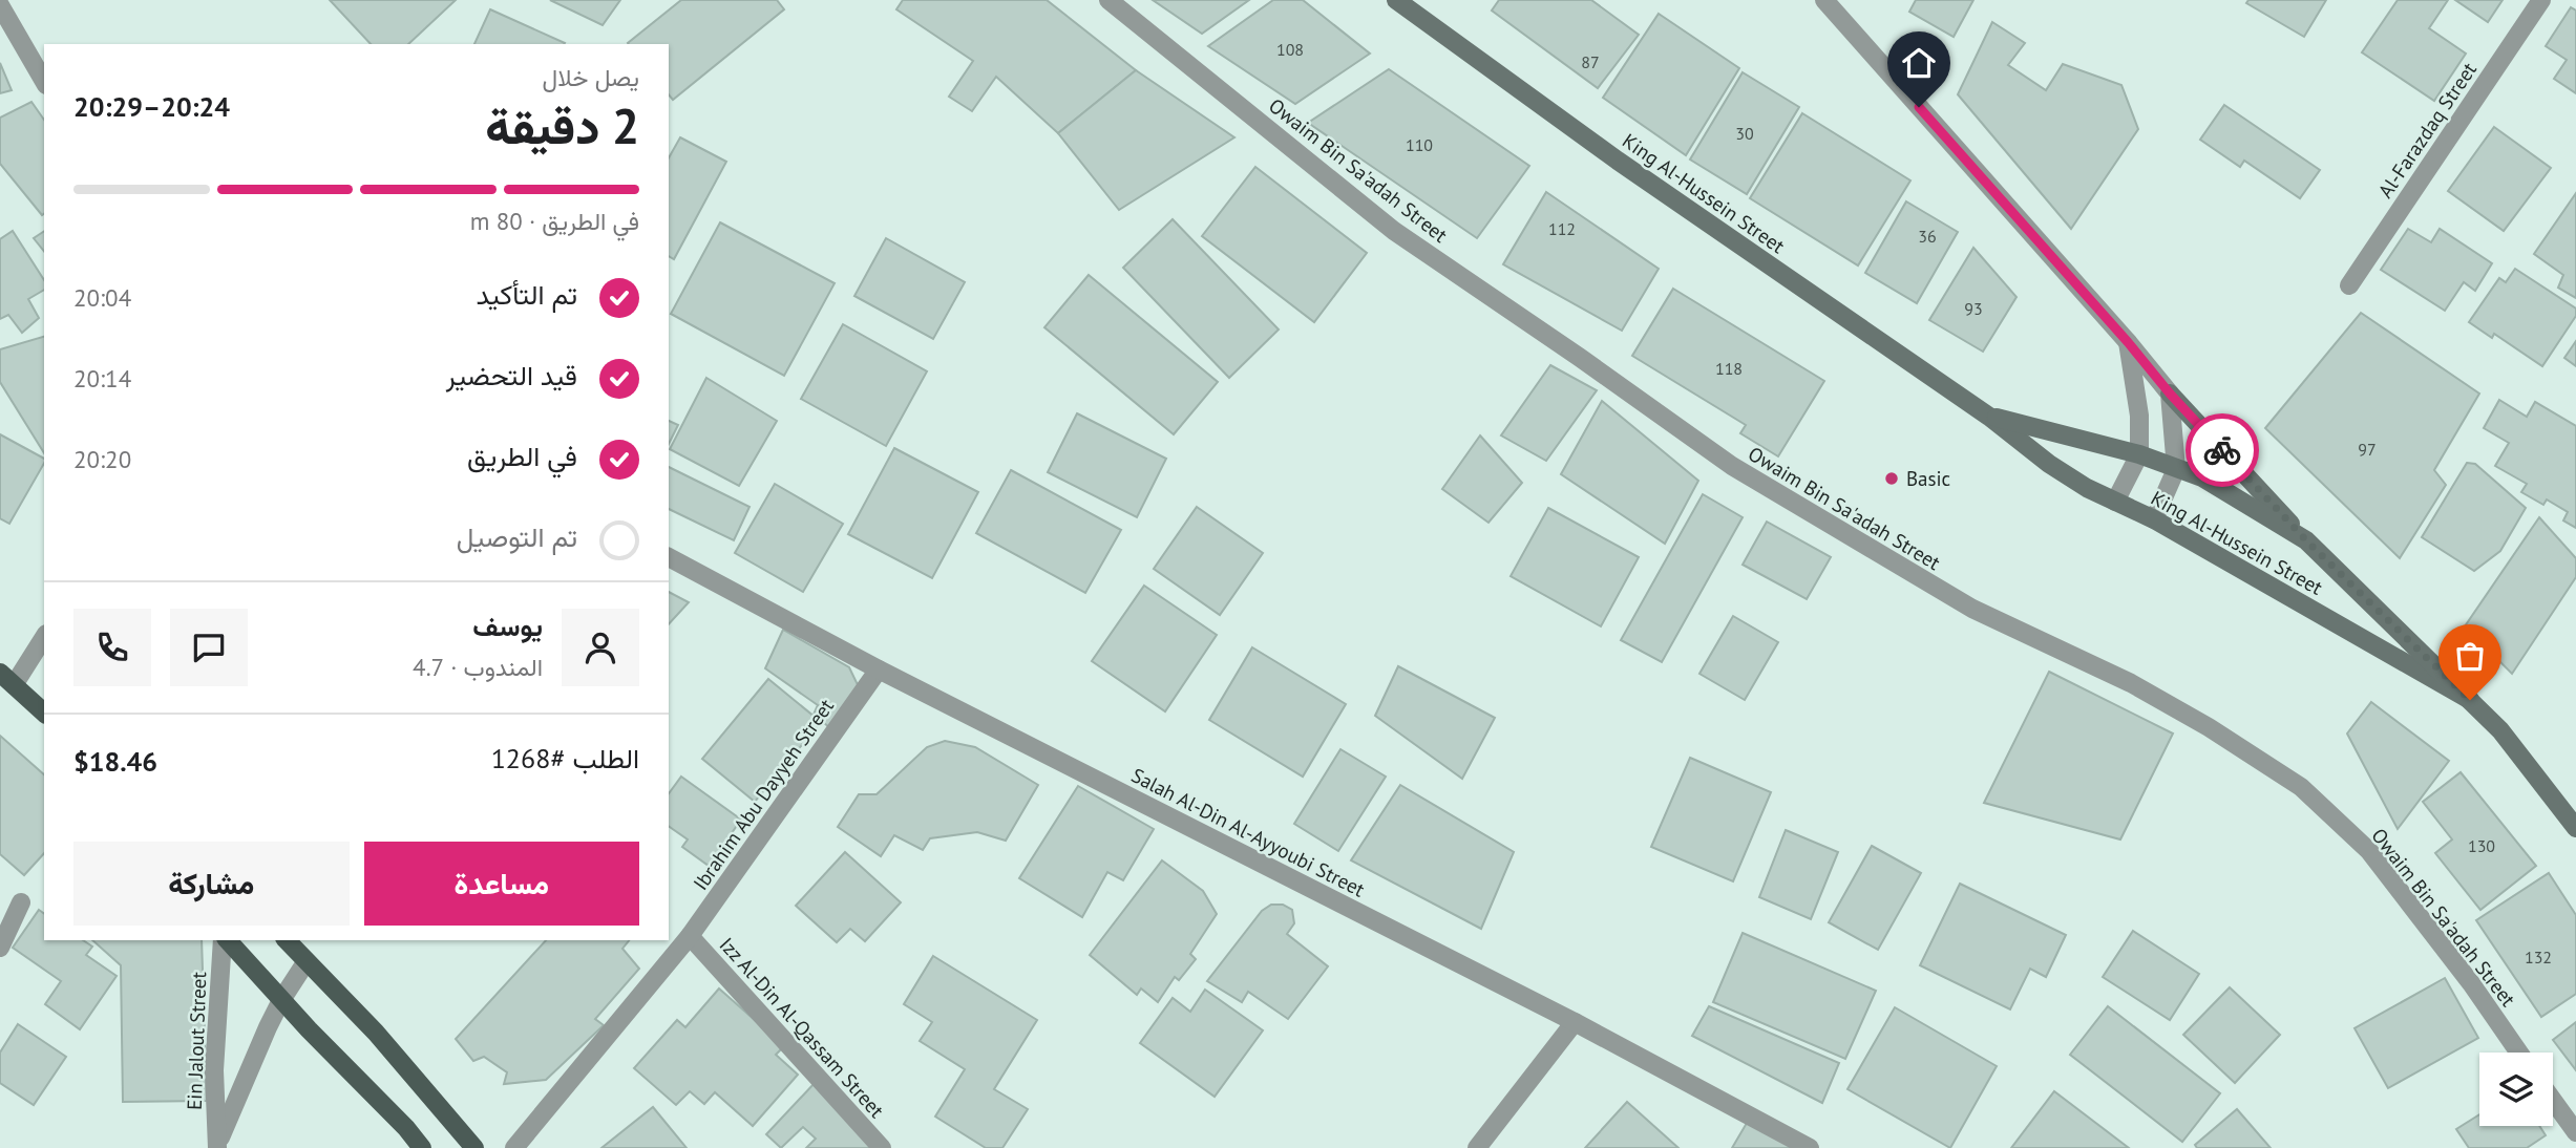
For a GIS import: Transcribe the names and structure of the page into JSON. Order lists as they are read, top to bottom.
{
  "streets": {
    "main road": ["King Al-Hussein Street"],
    "street": [
      "Al-Farazdaq Street",
      "Owaim Bin Sa'adah Street",
      "Ibrahim Abu Dayyeh Street",
      "Salah Al-Din Al-Ayyoubi Street",
      "Izz Al-Din Al-Qassam Street",
      "Ein Jalout Street"
    ]
  },
  "crossings": [
    ["Ibrahim Abu Dayyeh Street", "Salah Al-Din Al-Ayyoubi Street"],
    ["Ibrahim Abu Dayyeh Street", "Izz Al-Din Al-Qassam Street"]
  ],
  "places": ["Basic"],
  "house_numbers": [
    "108",
    "87",
    "30",
    "110",
    "112",
    "36",
    "93",
    "118",
    "97",
    "130",
    "132"
  ],
  "page": {
    "heading": ["2 دقيقة", "يصل خلال", "20:24–20:29"],
    "panel": [
      "يوسف",
      "المندوب · 4.7",
      "الطلب #1268",
      "$18.46"
    ],
    "bar": "في الطريق · 80 m",
    "list": [
      ["تم التأكيد", "20:04"],
      ["قيد التحضير", "20:14"],
      ["في الطريق", "20:20"],
      "تم التوصيل"
    ],
    "buttons": ["مساعدة", "مشاركة"]
  }
}
